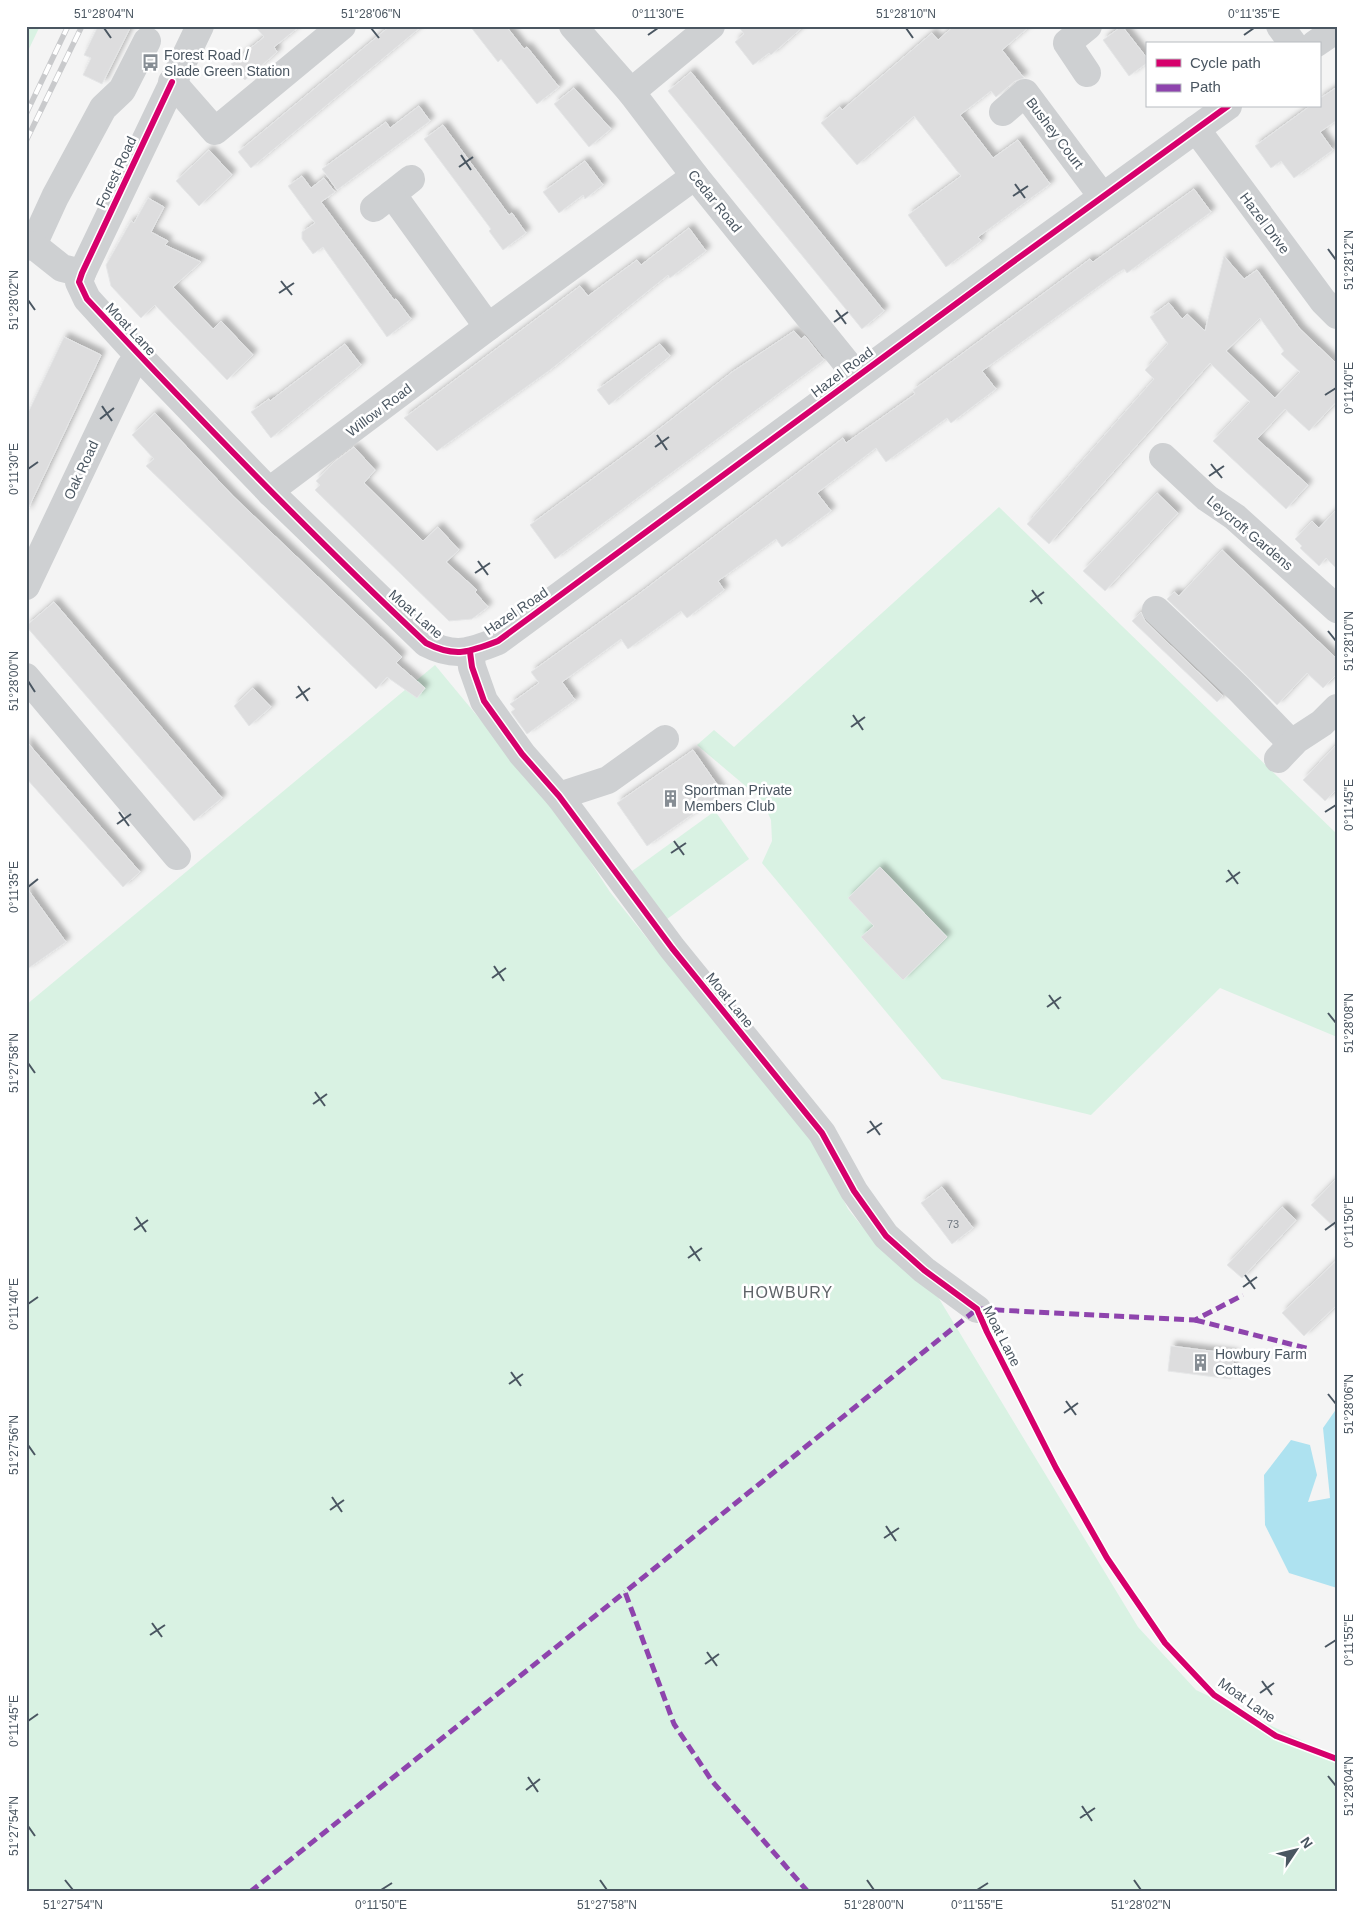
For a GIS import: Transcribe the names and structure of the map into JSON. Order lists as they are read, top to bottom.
{
  "streets": {
    "street": [
      "Bushey Court",
      "Forest Road",
      "Cedar Road",
      "Hazel Drive",
      "Moat Lane",
      "Hazel Road",
      "Willow Road",
      "Oak Road",
      "Leycroft Gardens"
    ]
  },
  "crossings": [
    ["Bushey Court", "Hazel Road"],
    ["Forest Road", "Moat Lane"],
    ["Cedar Road", "Hazel Road"],
    ["Cedar Road", "Willow Road"],
    ["Hazel Drive", "Hazel Road"],
    ["Moat Lane", "Hazel Road"],
    ["Moat Lane", "Willow Road"],
    ["Moat Lane", "Oak Road"]
  ],
  "districts": ["HOWBURY"],
  "places": {
    "bus stop": ["Forest Road / Slade Green Station"],
    "building": ["Sportman Private Members Club", "Howbury Farm Cottages"]
  },
  "house_numbers": ["73"],
  "legend": ["Cycle path", "Path"],
  "north": "top right",
  "coordinates": [
    "51°28'04\"N",
    "51°28'06\"N",
    "0°11'30\"E",
    "51°28'10\"N",
    "0°11'35\"E",
    "51°28'12\"N",
    "51°28'02\"N",
    "0°11'40\"E",
    "51°28'00\"N",
    "0°11'45\"E",
    "51°28'08\"N",
    "51°27'58\"N",
    "0°11'50\"E",
    "51°27'56\"N",
    "0°11'55\"E",
    "51°27'54\"N"
  ]
}
